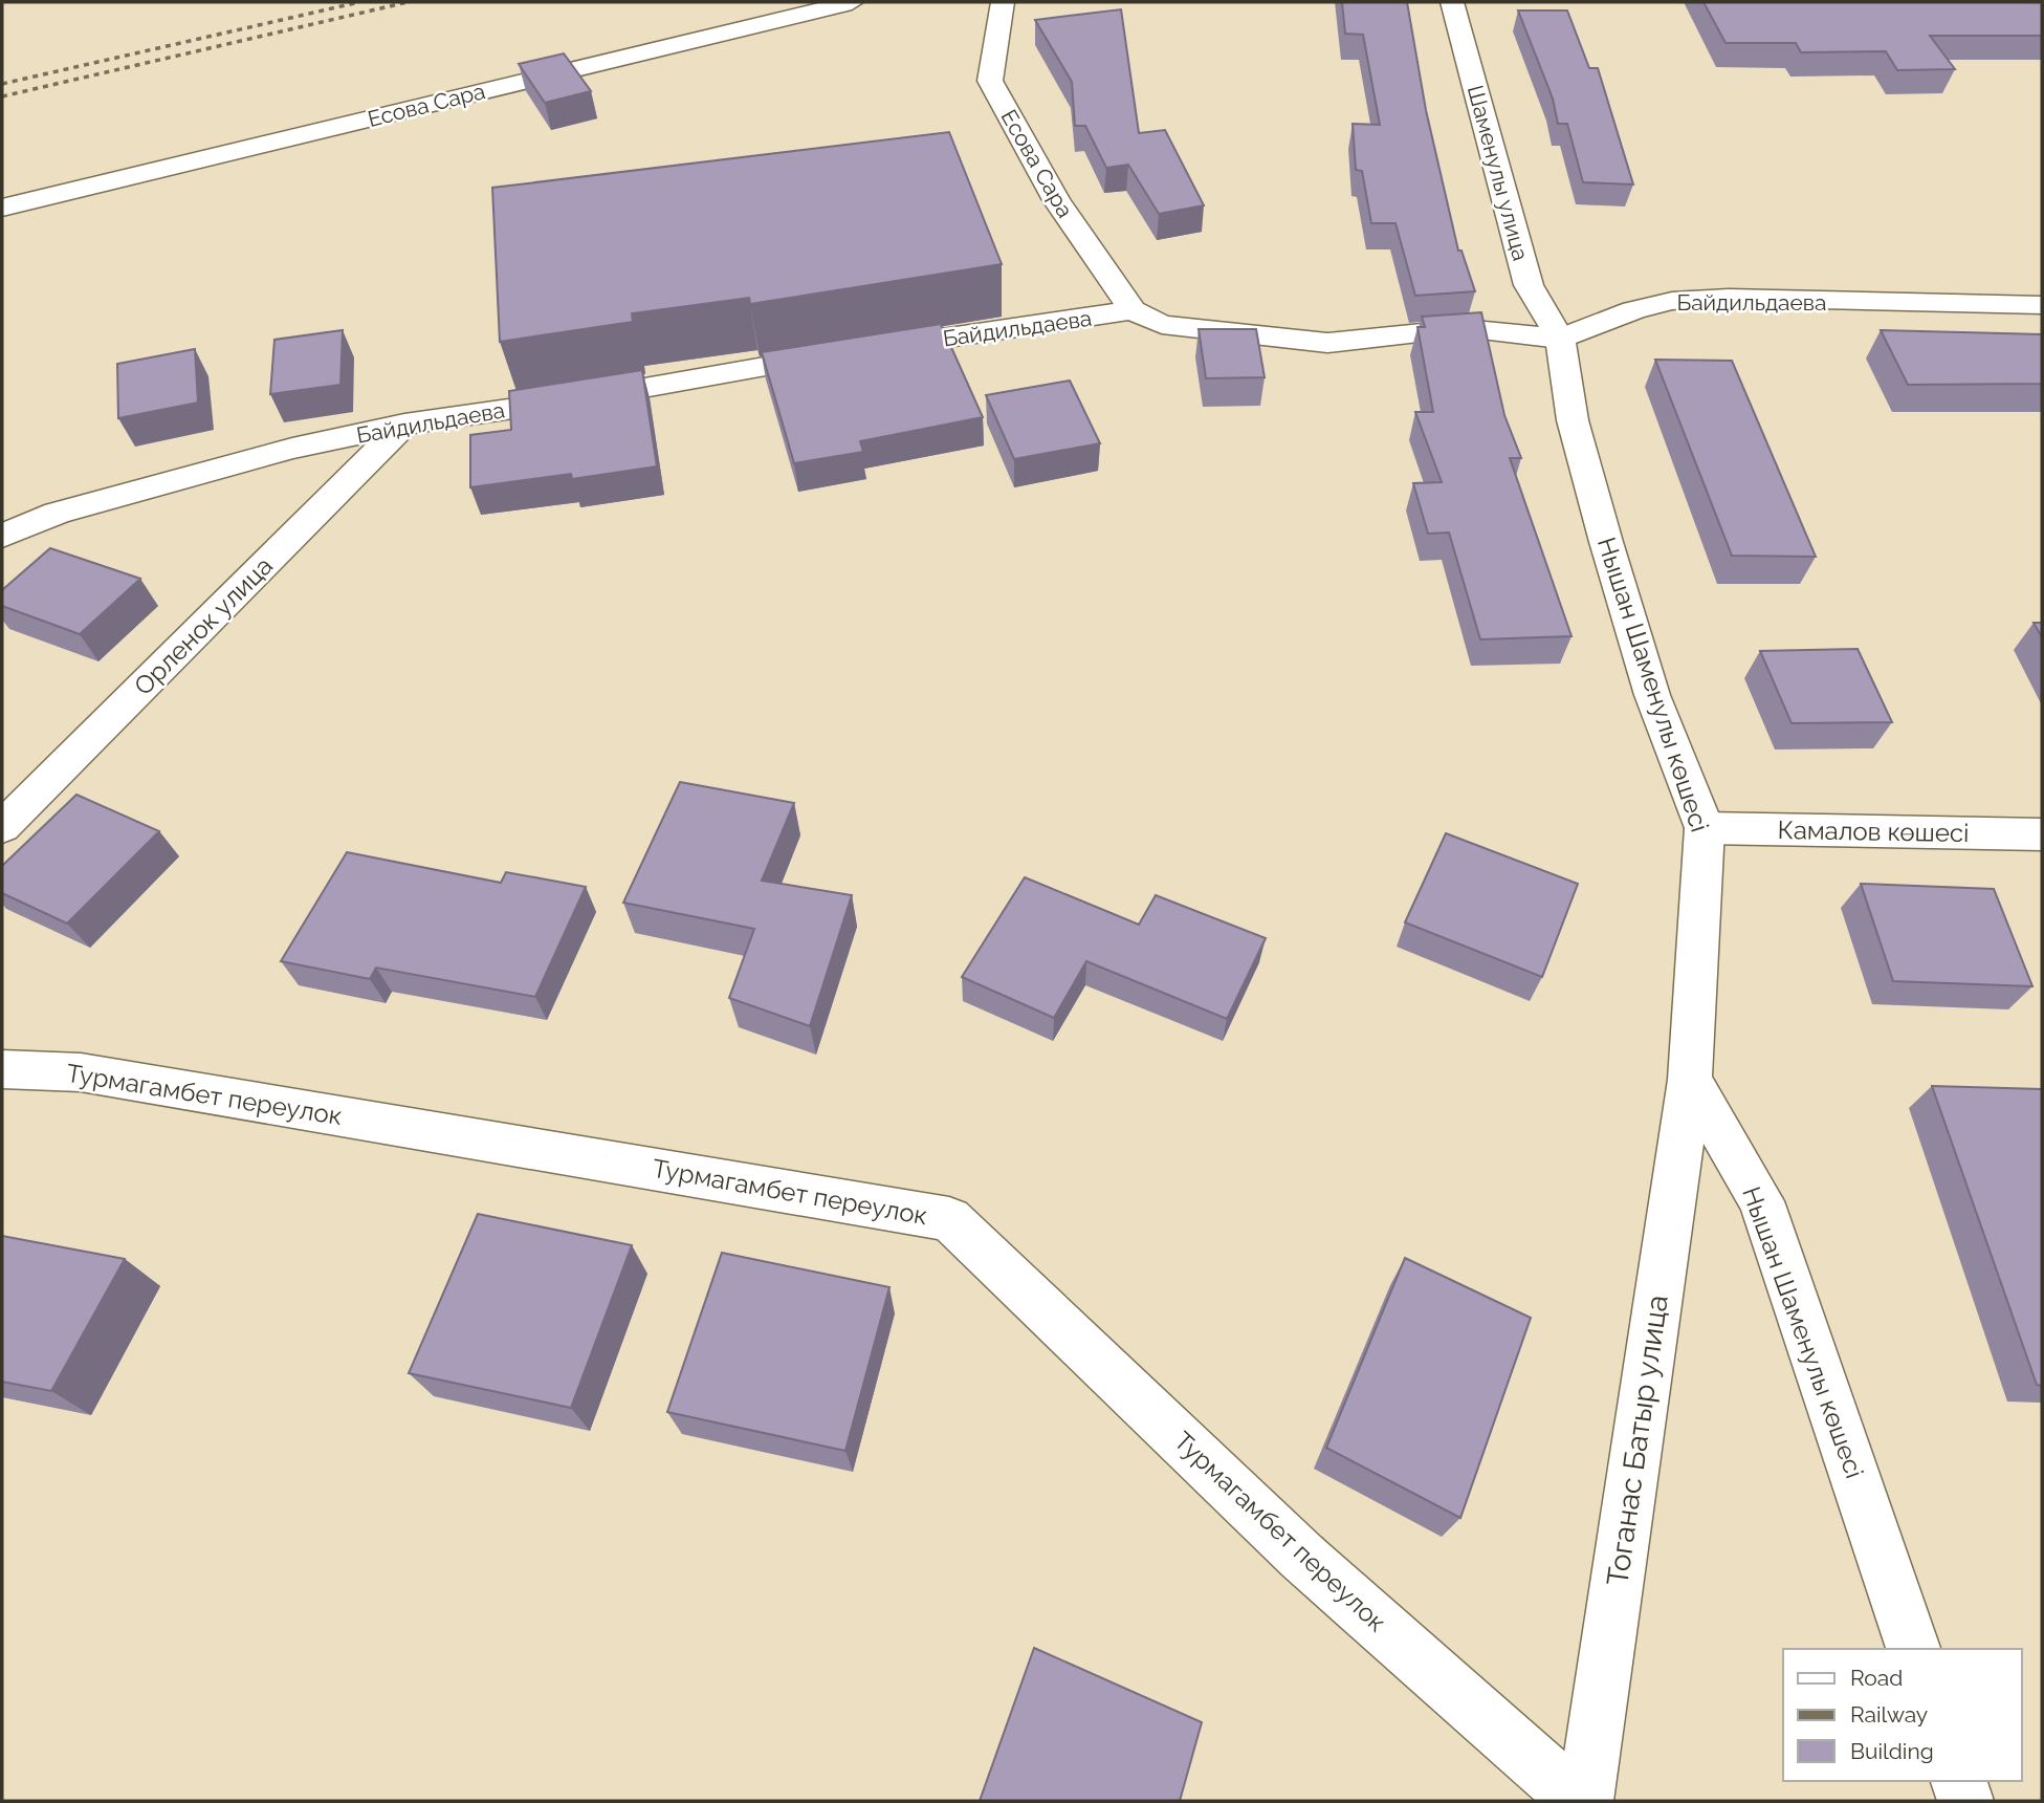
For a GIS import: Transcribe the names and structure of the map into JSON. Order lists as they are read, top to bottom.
{
  "streets": {
    "street": [
      "Есова Сара",
      "Шаменулы улица",
      "Байдильдаева",
      "Орленок улица",
      "Нышан Шаменулы көшесі",
      "Камалов көшесі",
      "Турмагамбет переулок",
      "Тоганас Батыр улица"
    ]
  },
  "crossings": [
    ["Есова Сара", "Байдильдаева"],
    ["Шаменулы улица", "Байдильдаева"],
    ["Шаменулы улица", "Нышан Шаменулы көшесі"],
    ["Байдильдаева", "Орленок улица"],
    ["Байдильдаева", "Нышан Шаменулы көшесі"],
    ["Нышан Шаменулы көшесі", "Камалов көшесі"],
    ["Нышан Шаменулы көшесі", "Тоганас Батыр улица"]
  ],
  "legend": ["Road", "Railway", "Building"]
}
